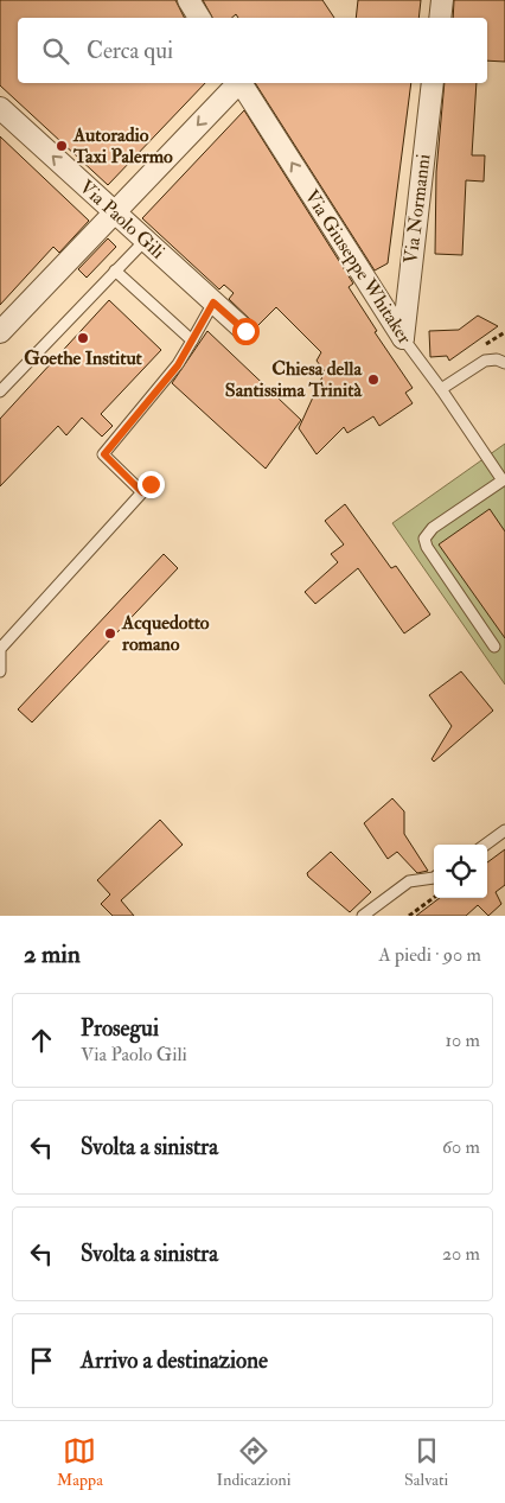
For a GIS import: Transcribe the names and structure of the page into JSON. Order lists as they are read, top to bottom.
{
  "streets": {
    "street": ["Via Normanni", "Via Paolo Gili", "Via Giuseppe Whitaker"]
  },
  "crossings": [
    ["Via Normanni", "Via Giuseppe Whitaker"]
  ],
  "one_way": ["Via Paolo Gili", "Via Giuseppe Whitaker"],
  "places": [
    "Autoradio Taxi Palermo",
    "Goethe Institut",
    "Chiesa della Santissima Trinità",
    "Acquedotto romano"
  ],
  "page": {
    "search": "Cerca qui",
    "heading": ["2 min", "A piedi · 90 m"],
    "list": [
      ["Prosegui", "Via Paolo Gili", "10 m"],
      ["Svolta a sinistra", "60 m"],
      ["Svolta a sinistra", "20 m"],
      "Arrivo a destinazione"
    ],
    "nav": ["Mappa", "Indicazioni", "Salvati"]
  }
}
